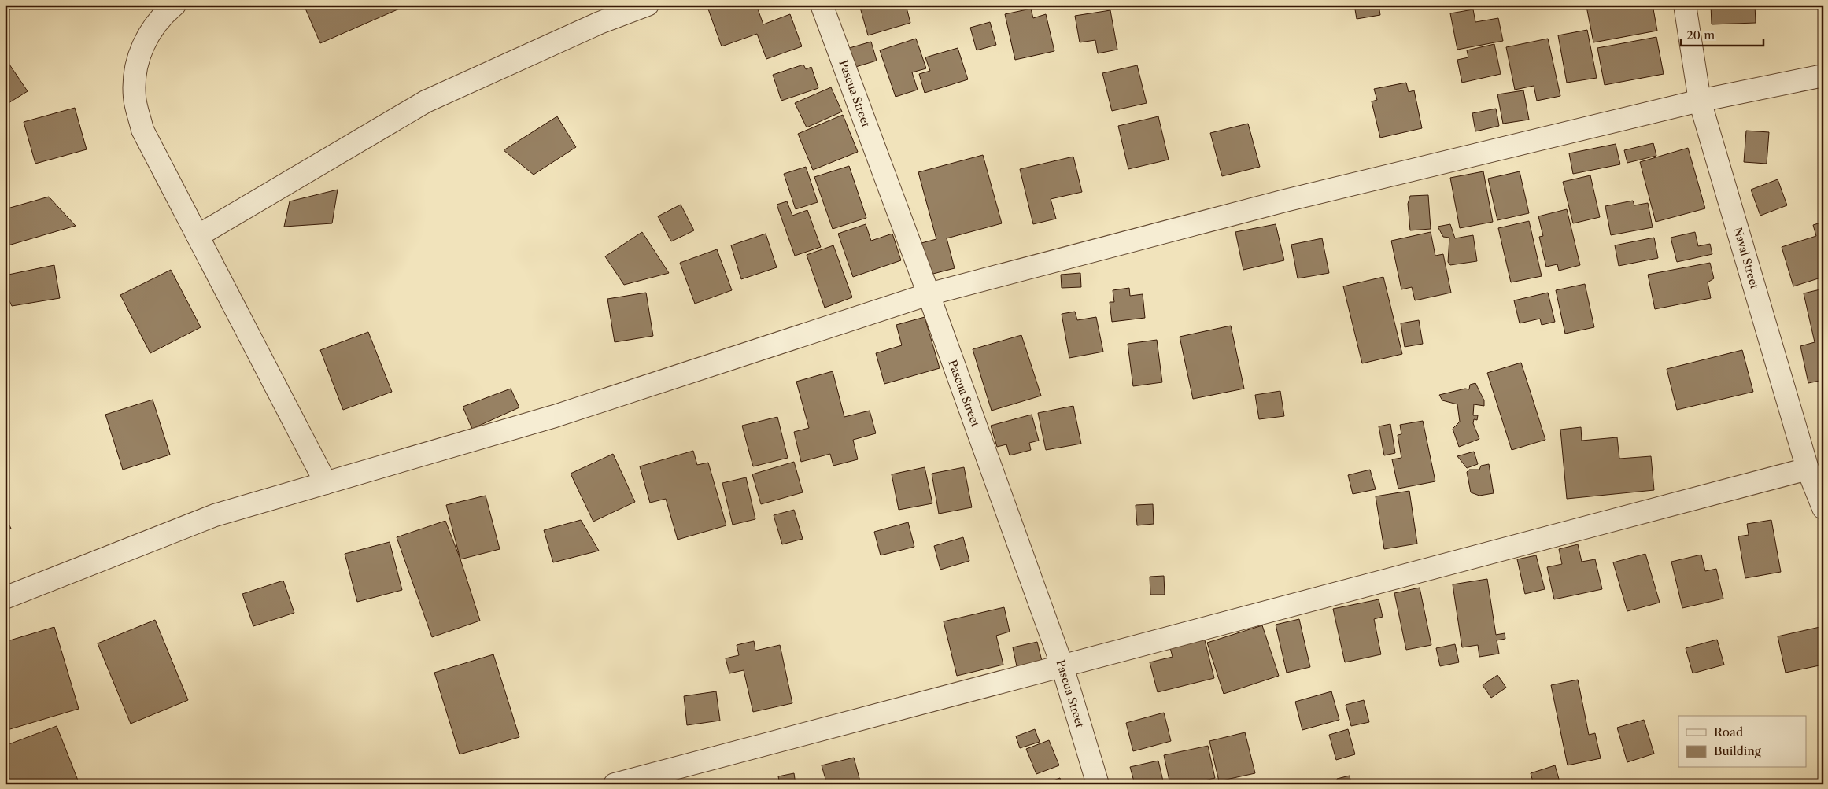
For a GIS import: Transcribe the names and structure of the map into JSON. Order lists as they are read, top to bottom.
{
  "streets": {
    "street": ["Pascua Street", "Naval Street"]
  },
  "legend": ["Road", "Building"],
  "scale_bar": "20 m"
}
